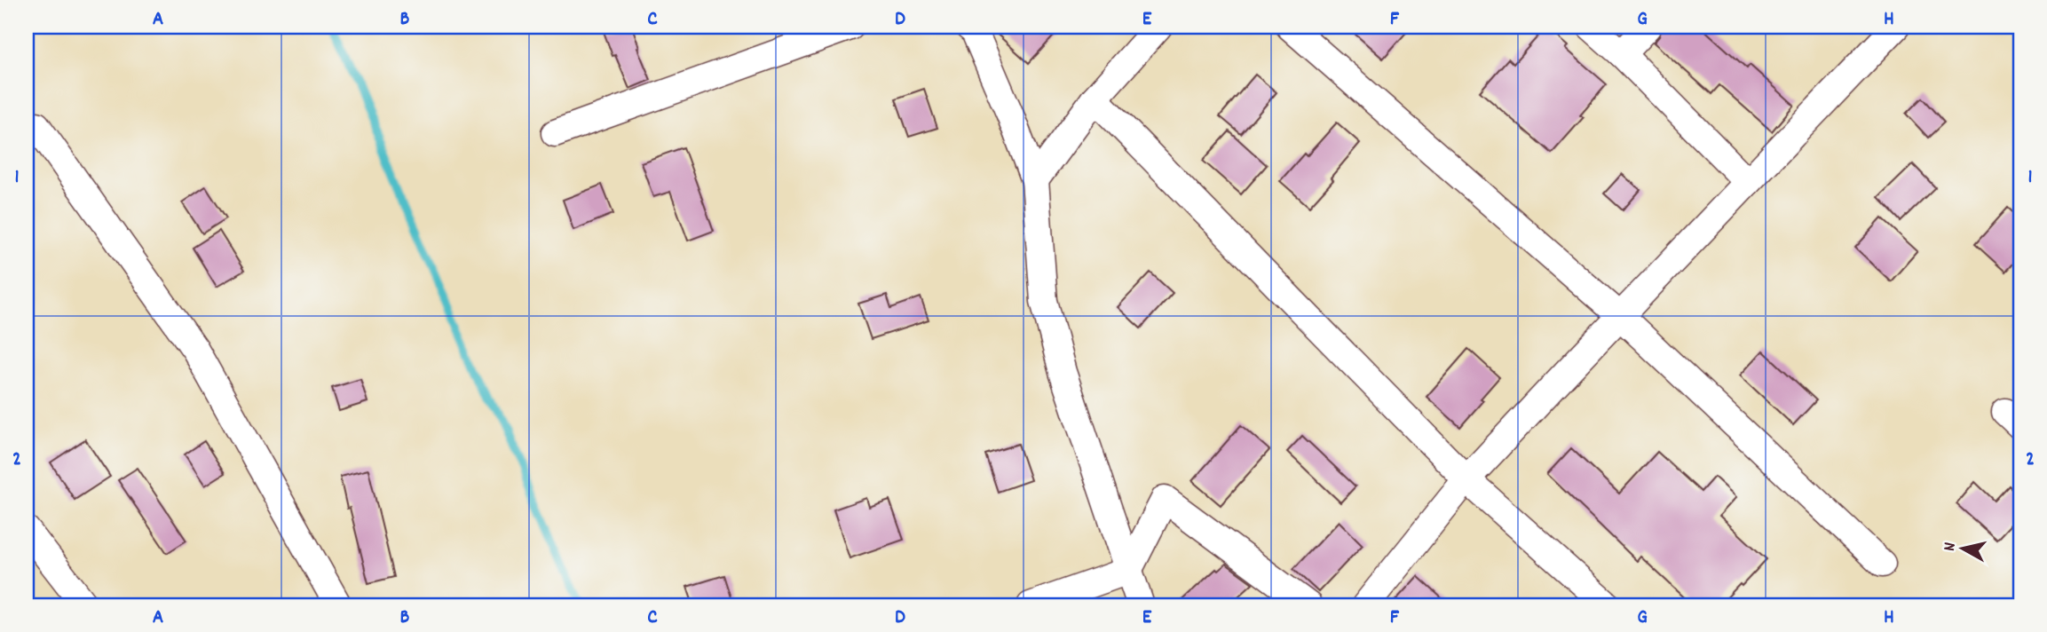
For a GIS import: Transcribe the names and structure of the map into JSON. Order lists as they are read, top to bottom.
{
  "north": "left",
  "grid": {
    "columns": [
      "A",
      "B",
      "C",
      "D",
      "E",
      "F",
      "G",
      "H"
    ],
    "rows": ["1", "2"]
  }
}
